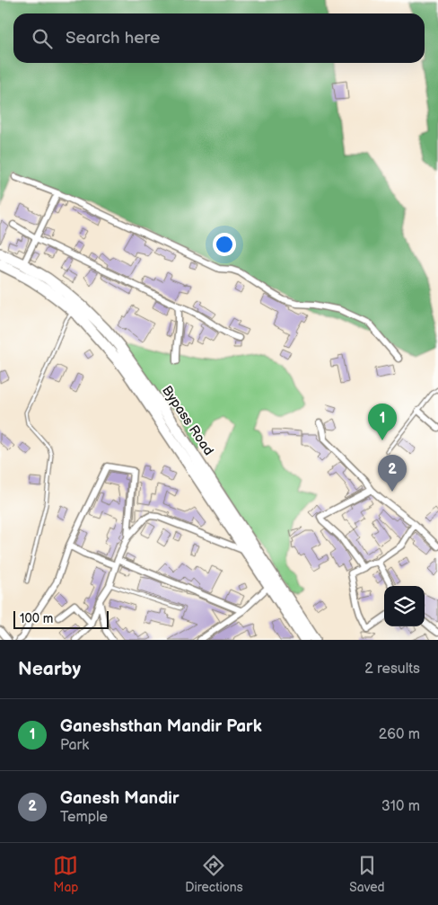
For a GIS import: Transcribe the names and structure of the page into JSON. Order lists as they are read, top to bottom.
{
  "streets": {
    "highway": ["Bypass Road"]
  },
  "scale_bar": "100 m",
  "page": {
    "search": "Search here",
    "pins": ["1", "2"],
    "scale": "100 m",
    "heading": ["Nearby", "2 results"],
    "list": [
      {
        "mark": "1",
        "name": "Ganeshsthan Mandir Park",
        "note": "Park",
        "value": "260 m"
      },
      {
        "mark": "2",
        "name": "Ganesh Mandir",
        "note": "Temple",
        "value": "310 m"
      }
    ],
    "nav": ["Map", "Directions", "Saved"]
  }
}
